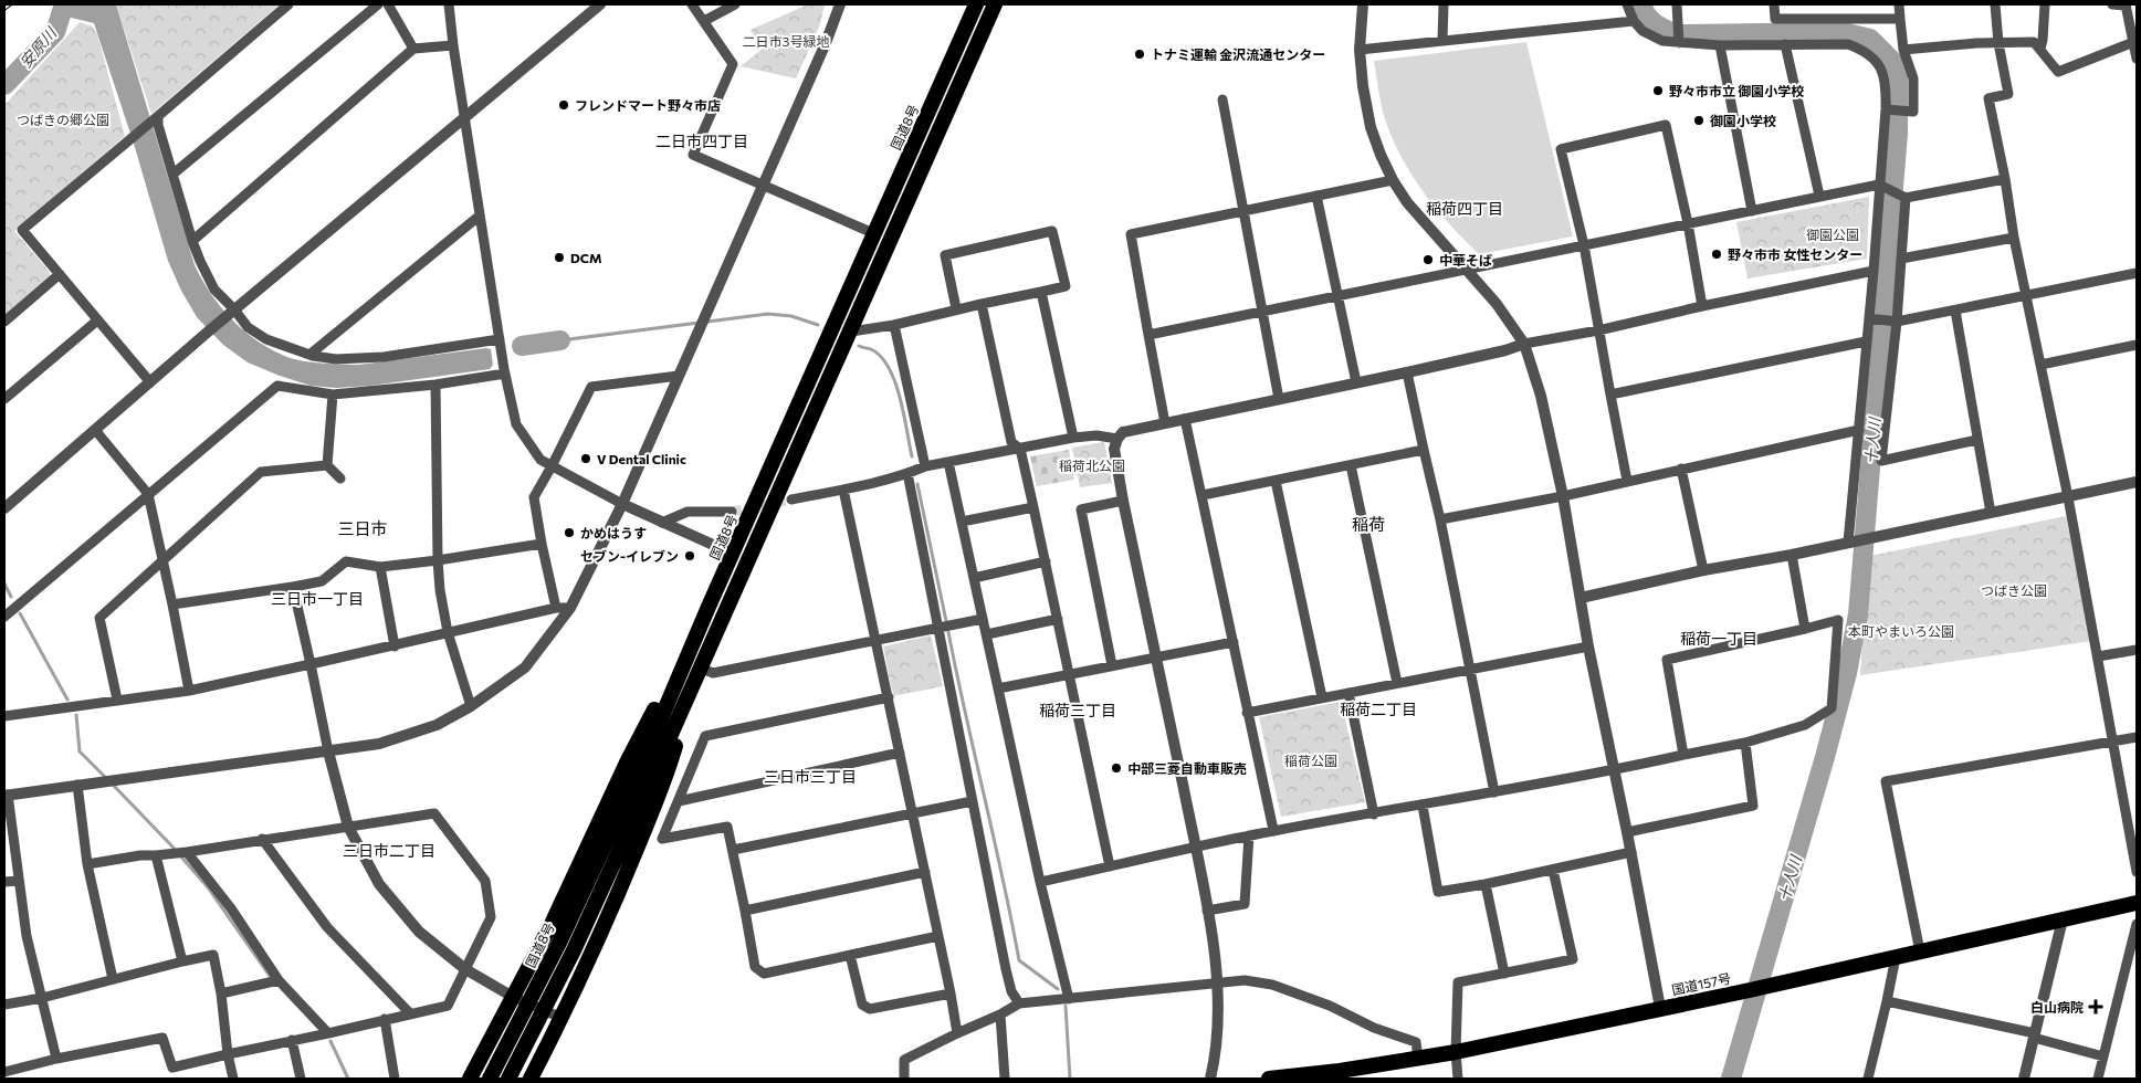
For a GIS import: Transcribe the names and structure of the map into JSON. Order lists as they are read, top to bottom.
{
  "streets": {
    "highway": ["国道8号", "国道157号"]
  },
  "districts": [
    "二日市四丁目",
    "稲荷四丁目",
    "稲荷",
    "三日市",
    "三日市一丁目",
    "稲荷一丁目",
    "稲荷二丁目",
    "稲荷三丁目",
    "三日市三丁目",
    "三日市二丁目"
  ],
  "water": ["安原川", "十人川"],
  "parks": [
    "二日市3号緑地",
    "つばきの郷公園",
    "御園公園",
    "稲荷北公園",
    "つばき公園",
    "本町やまいろ公園",
    "稲荷公園"
  ],
  "places": {
    "other": [
      "トナミ運輸 金沢流通センター",
      "野々市市立 御園小学校",
      "フレンドマート野々市店",
      "御園小学校",
      "野々市市 女性センター",
      "DCM",
      "中華そば",
      "V Dental Clinic",
      "かめはうす",
      "セブン-イレブン",
      "中部三菱自動車販売"
    ],
    "health": ["白山病院"]
  }
}
